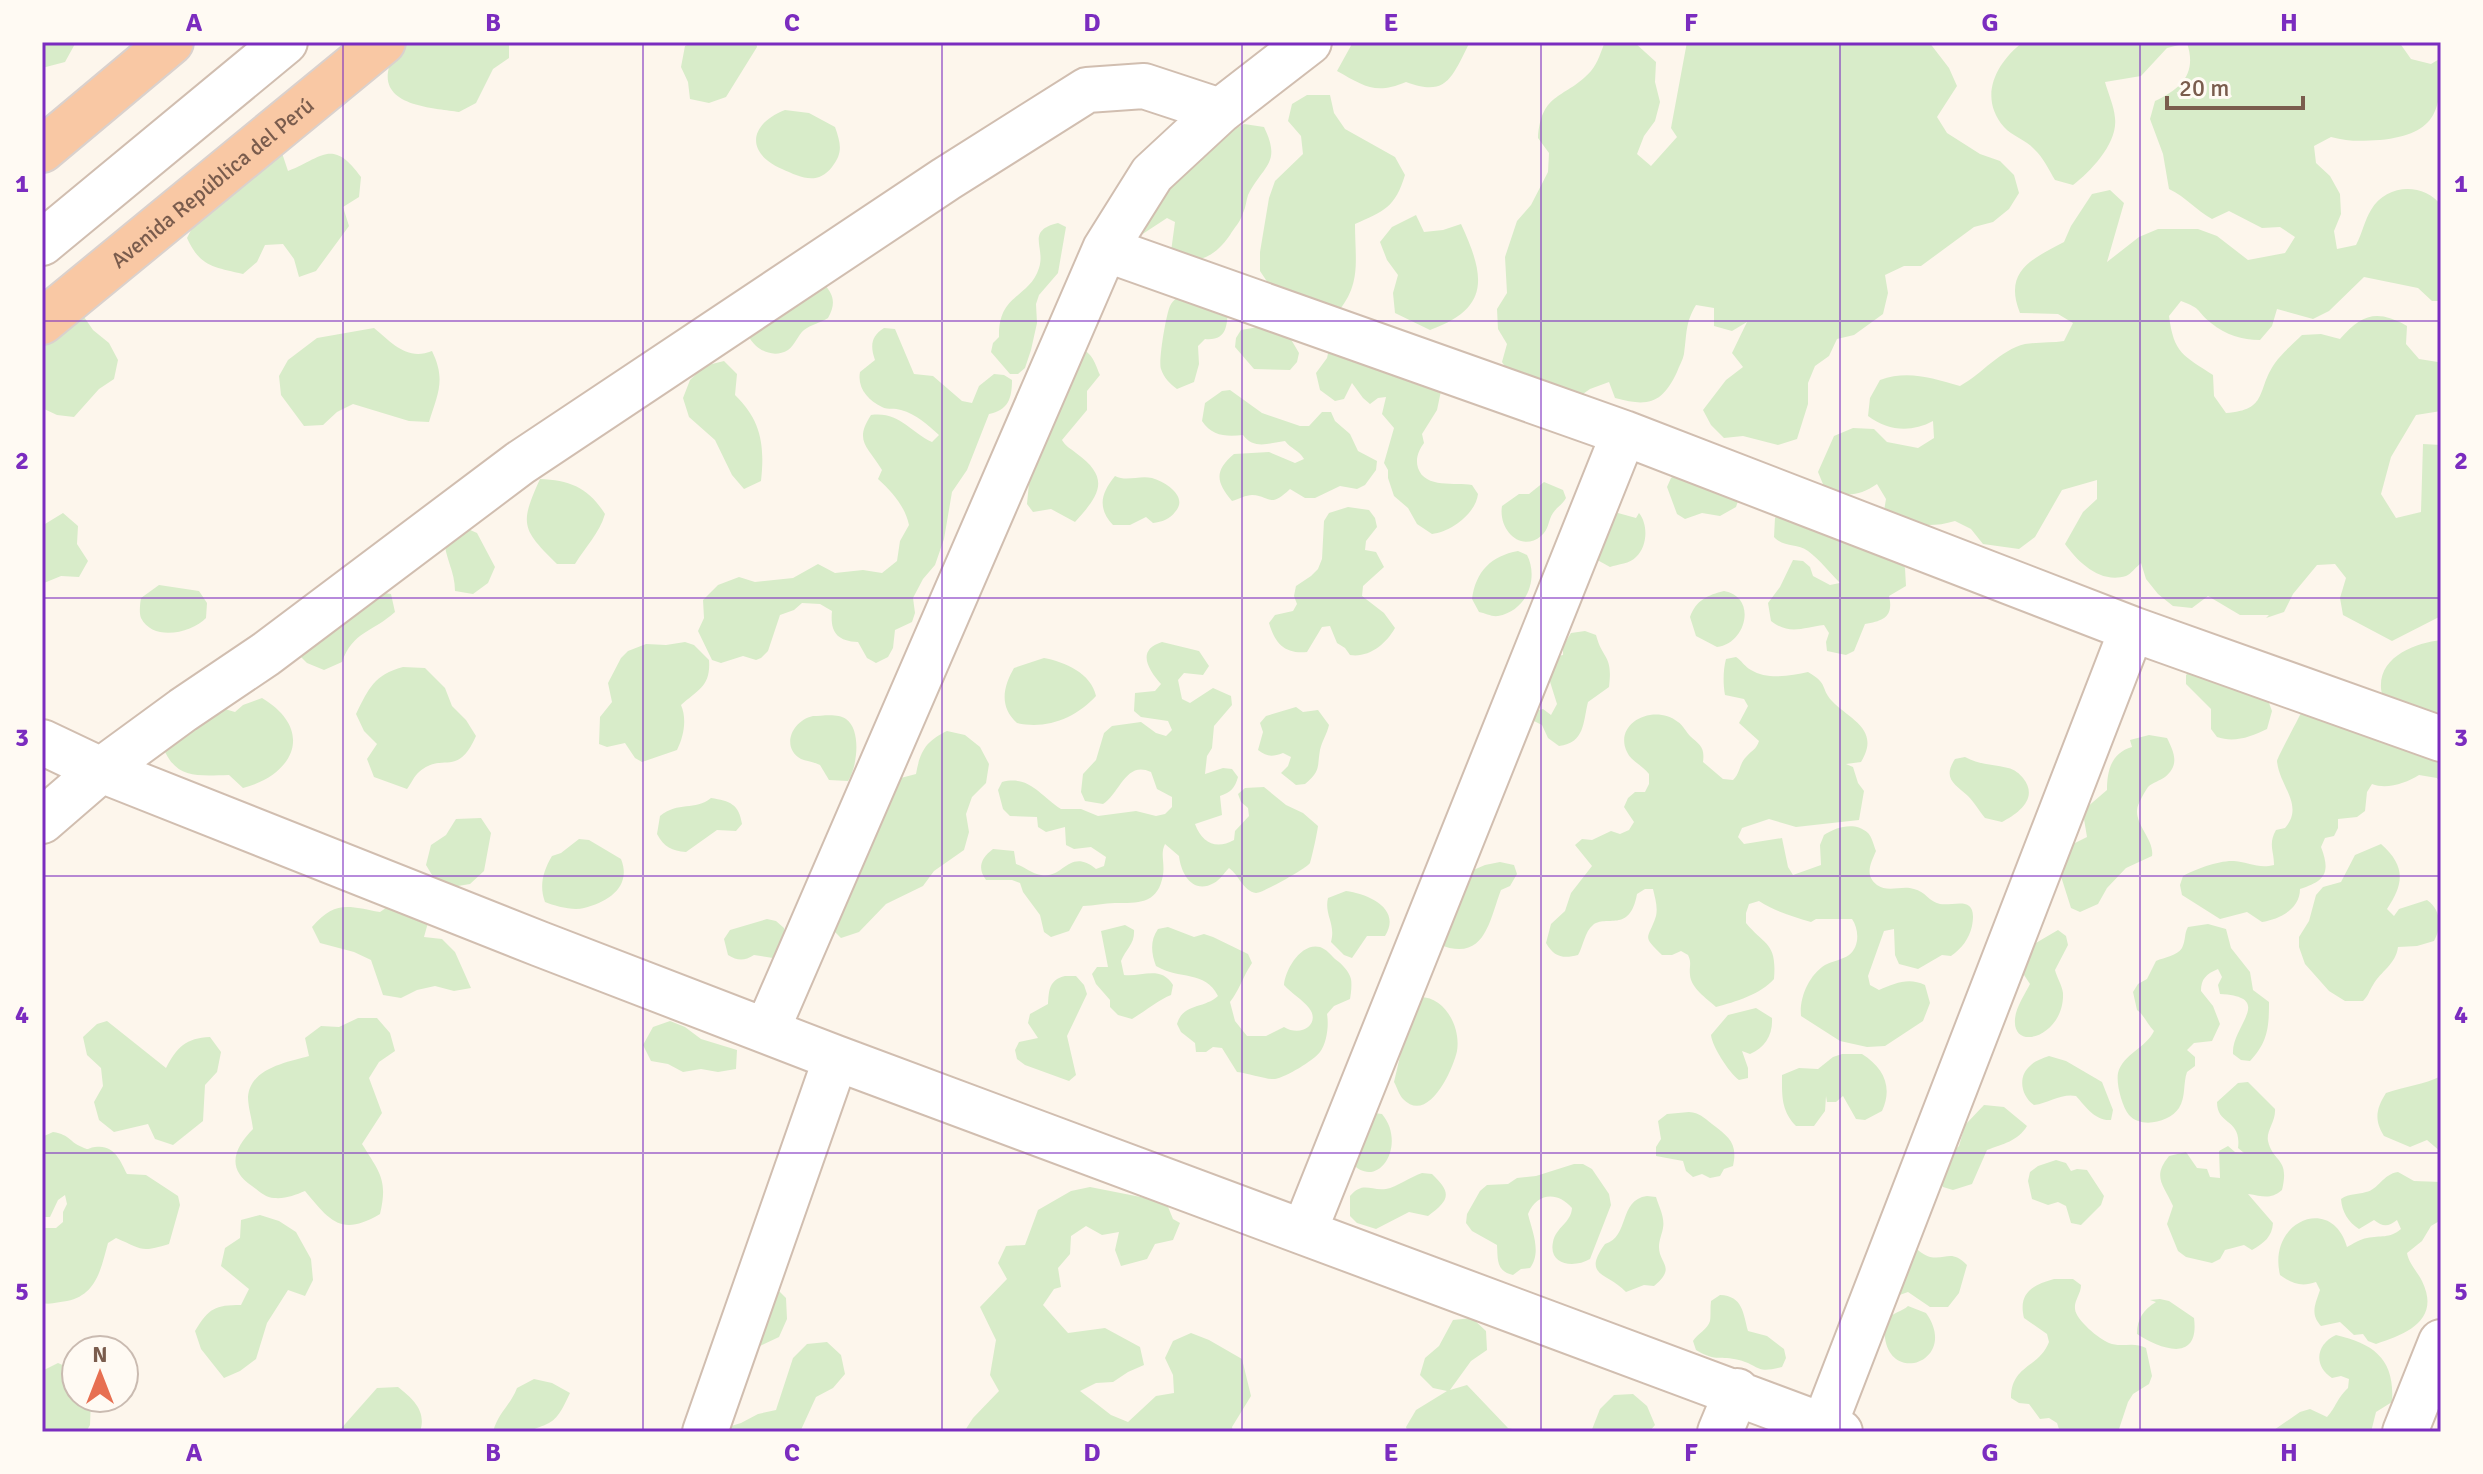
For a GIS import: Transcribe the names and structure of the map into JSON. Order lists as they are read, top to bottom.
{
  "streets": {
    "highway": ["Avenida República del Perú"]
  },
  "scale_bar": "20 m",
  "north": "top",
  "grid": {
    "columns": [
      "A",
      "B",
      "C",
      "D",
      "E",
      "F",
      "G",
      "H"
    ],
    "rows": [
      "1",
      "2",
      "3",
      "4",
      "5"
    ]
  }
}
